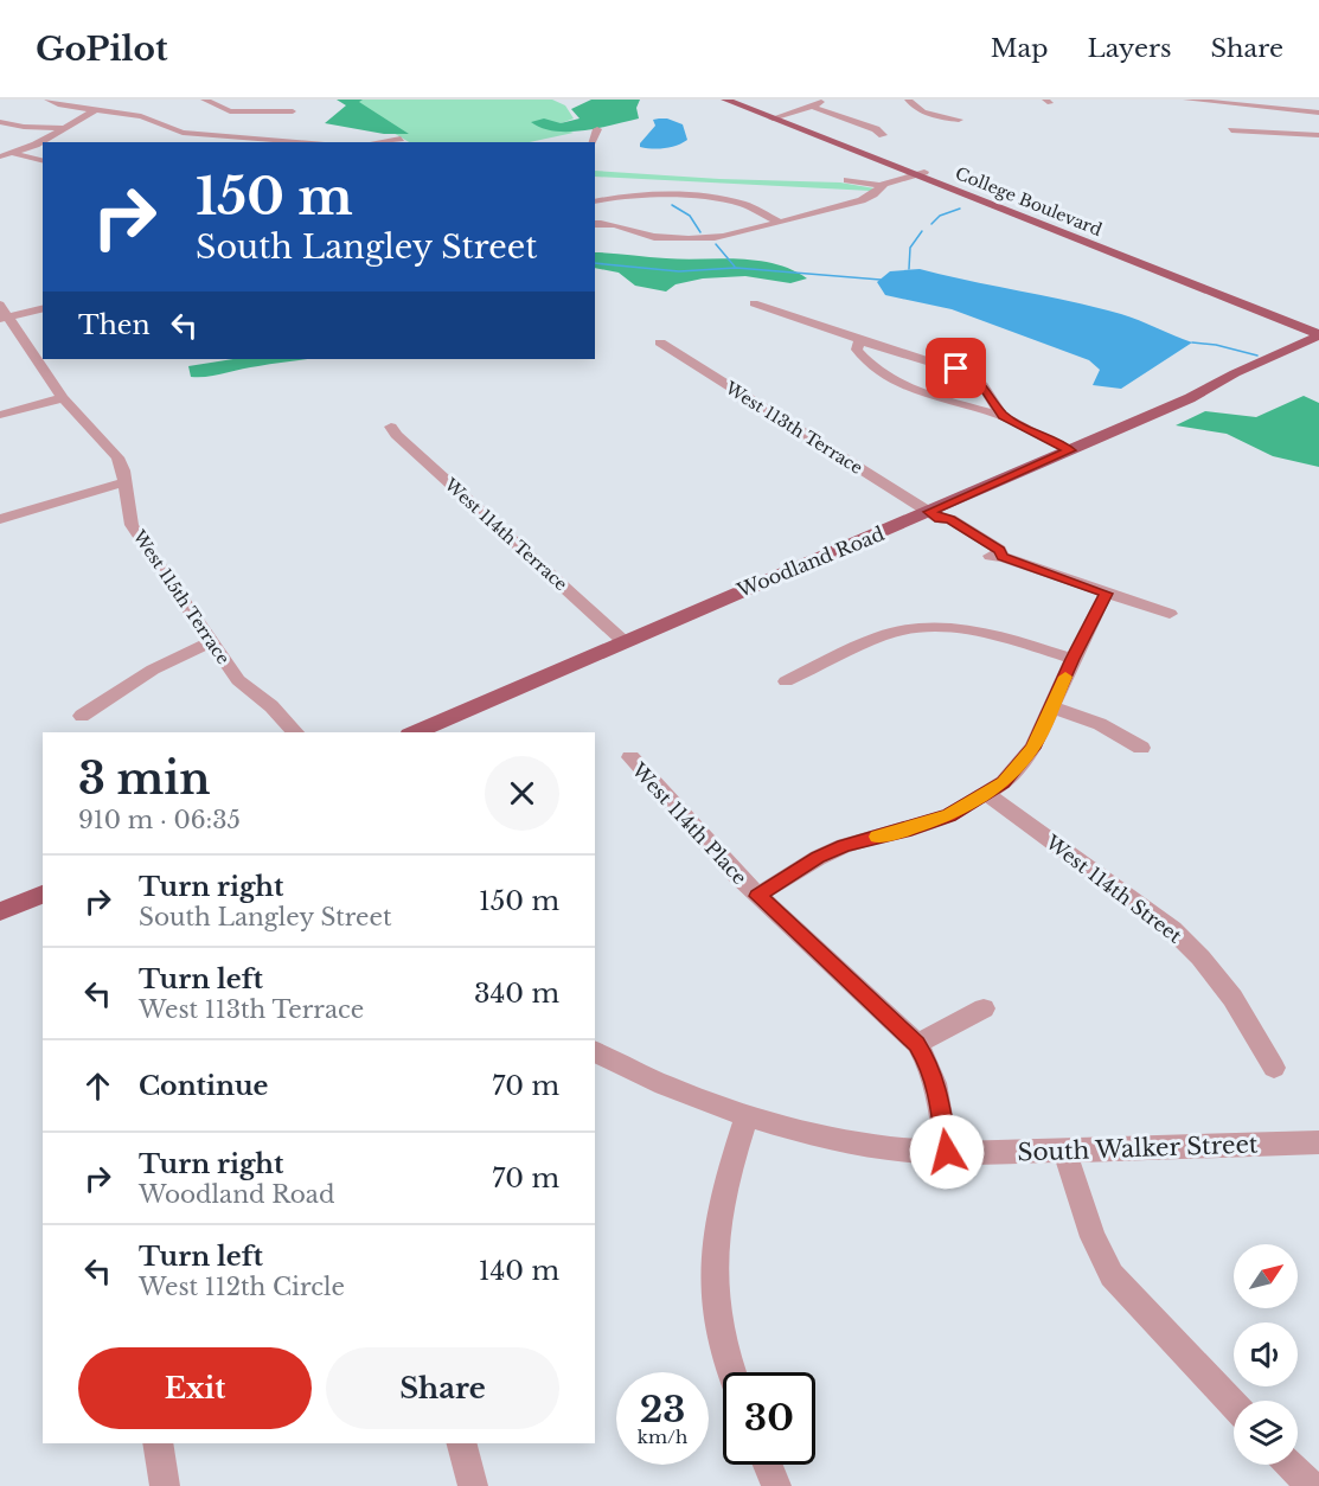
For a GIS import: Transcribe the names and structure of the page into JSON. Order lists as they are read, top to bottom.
{
  "streets": {
    "main road": ["College Boulevard", "Woodland Road"],
    "street": [
      "West 113th Terrace",
      "West 114th Terrace",
      "West 115th Terrace",
      "West 114th Place",
      "West 114th Street",
      "South Walker Street"
    ]
  },
  "crossings": [
    ["College Boulevard", "Woodland Road"],
    ["West 113th Terrace", "Woodland Road"],
    ["West 114th Terrace", "Woodland Road"],
    ["West 114th Place", "South Walker Street"]
  ],
  "north": "top right",
  "page": {
    "header": "GoPilot",
    "nav": ["Map", "Layers", "Share"],
    "turn": ["150 m", "South Langley Street"],
    "then": "Then",
    "heading": ["3 min", "910 m · 06:35"],
    "list": [
      {
        "name": "Turn right",
        "note": "South Langley Street",
        "value": "150 m"
      },
      {
        "name": "Turn left",
        "note": "West 113th Terrace",
        "value": "340 m"
      },
      {
        "name": "Continue",
        "value": "70 m"
      },
      {
        "name": "Turn right",
        "note": "Woodland Road",
        "value": "70 m"
      },
      {
        "name": "Turn left",
        "note": "West 112th Circle",
        "value": "140 m"
      }
    ],
    "buttons": ["Exit", "Share"],
    "speed": "23 km/h",
    "limit": "30"
  }
}
